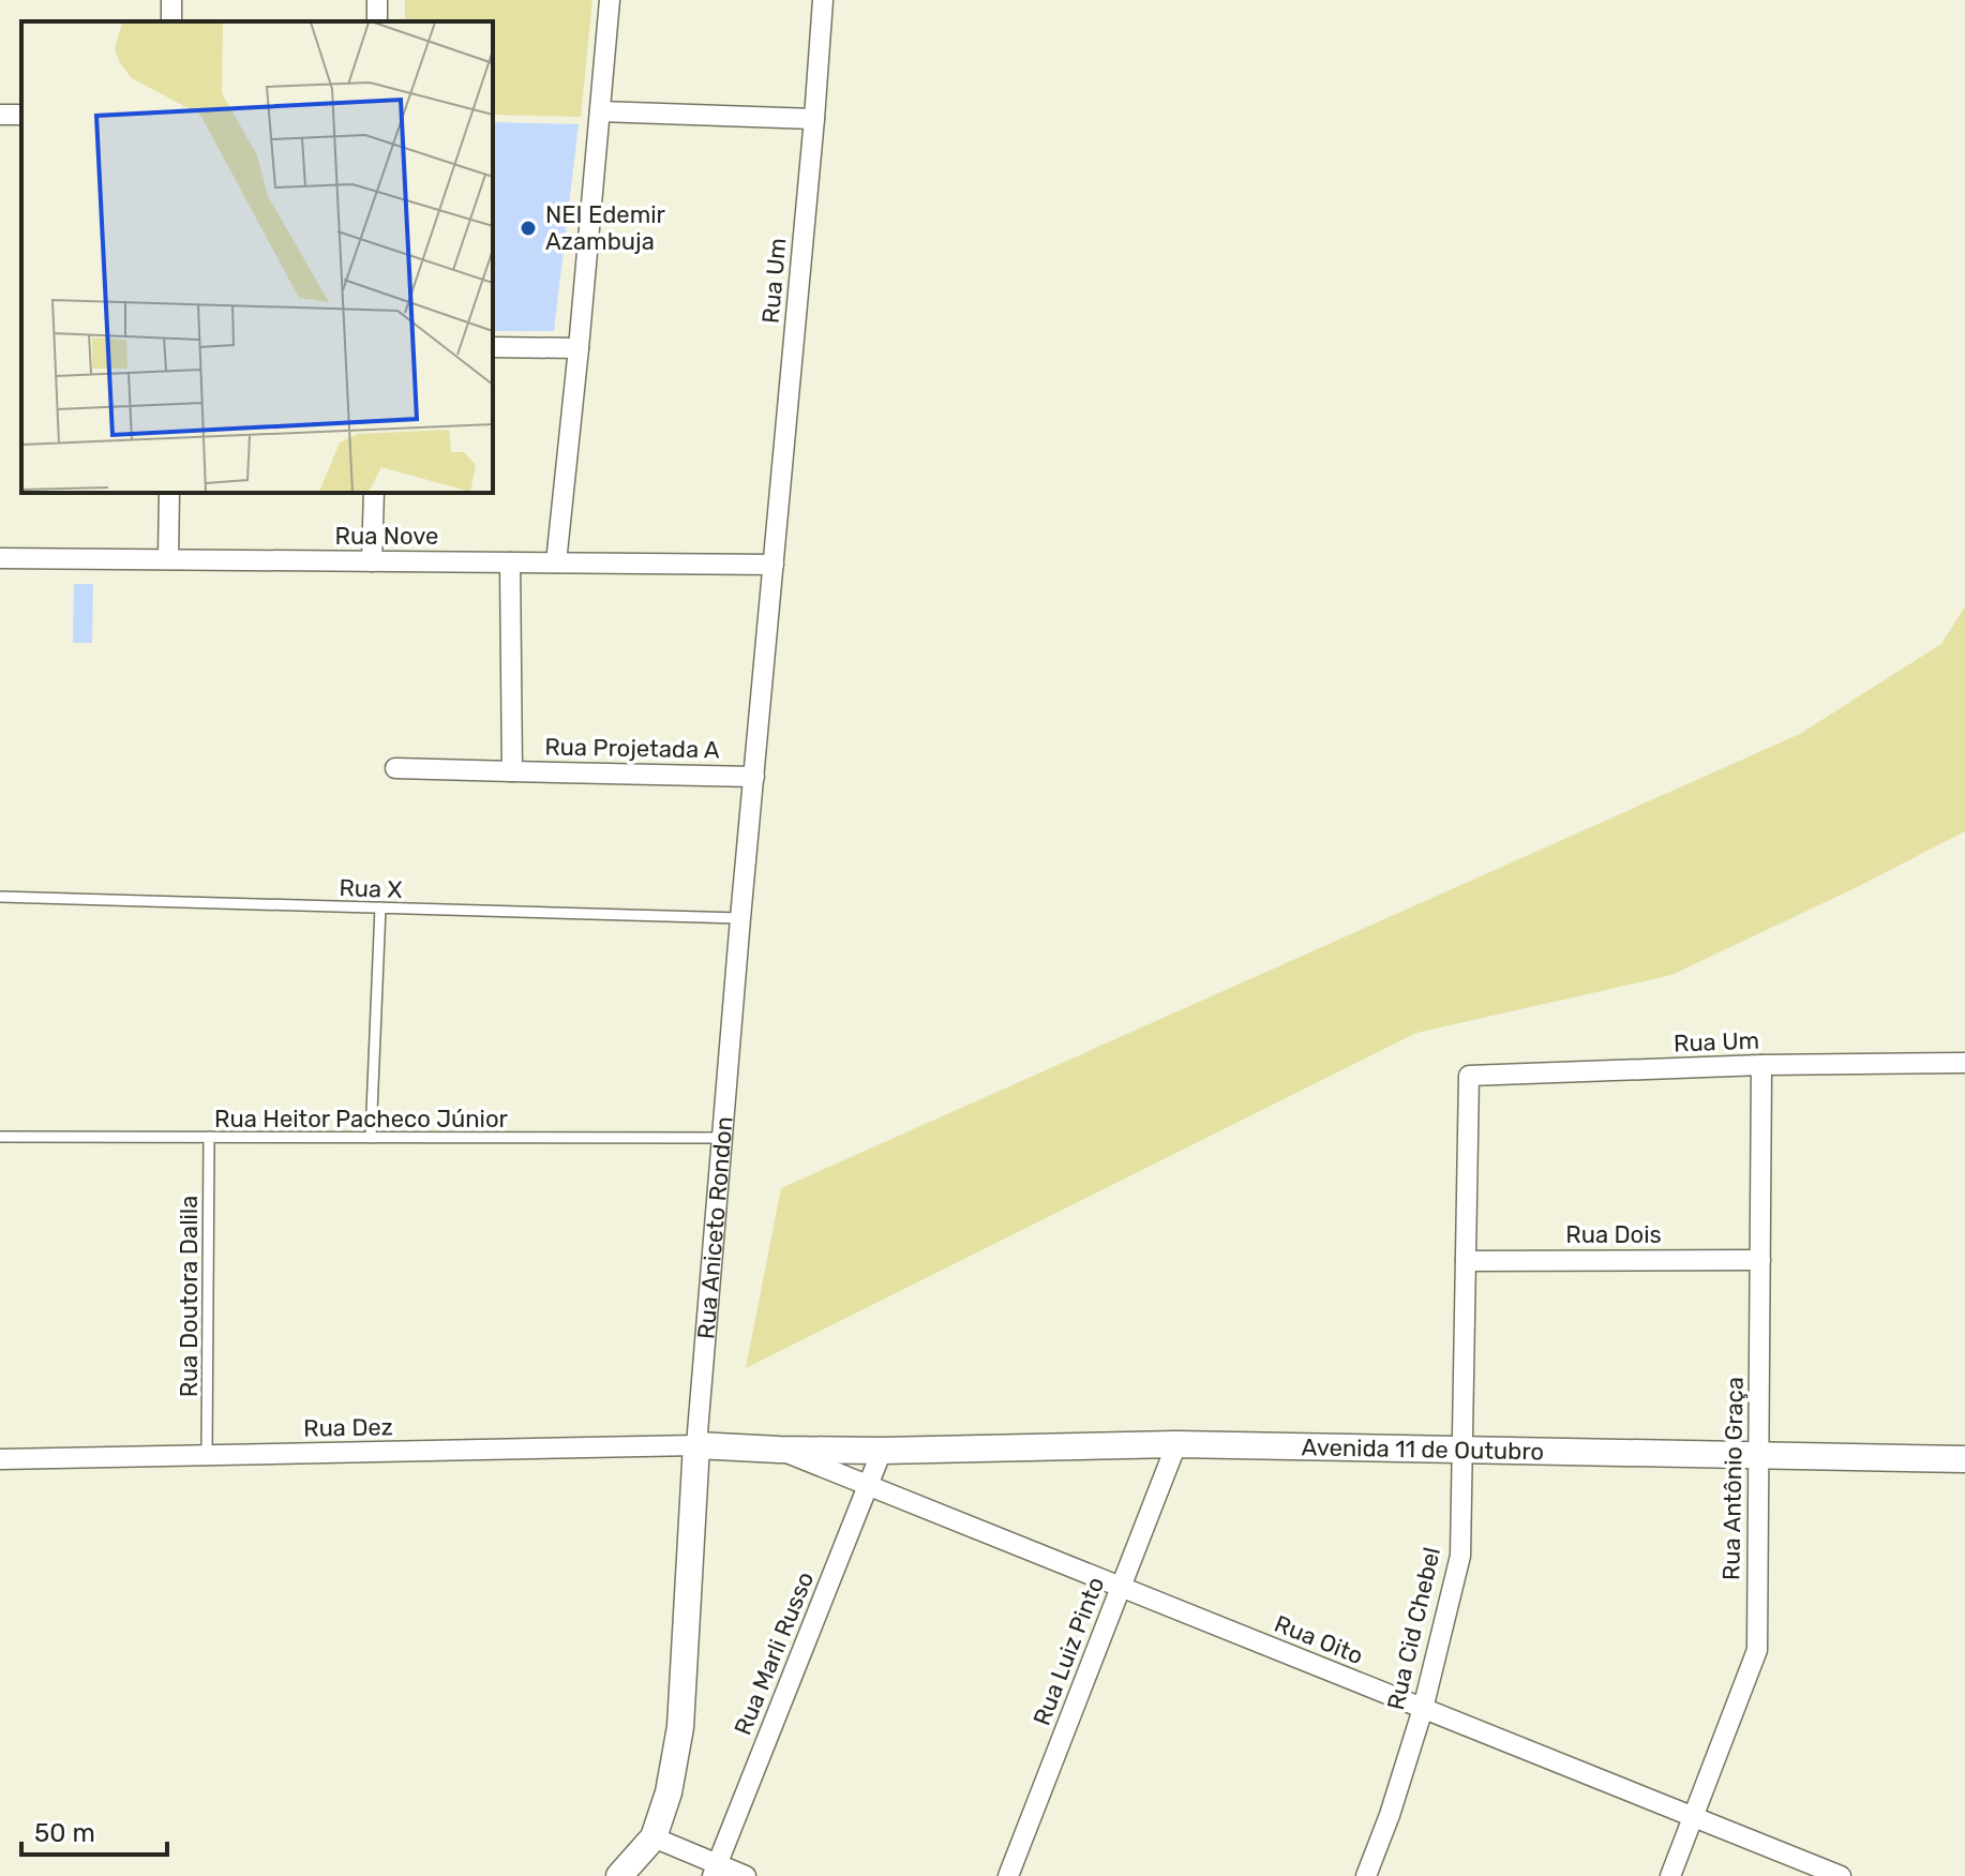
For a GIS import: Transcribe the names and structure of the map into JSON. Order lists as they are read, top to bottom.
{
  "streets": {
    "street": [
      "Rua Um",
      "Rua Nove",
      "Rua Projetada A",
      "Rua Aniceto Rondon",
      "Rua Dois",
      "Rua Dez",
      "Avenida 11 de Outubro",
      "Rua Antônio Graça",
      "Rua Cid Chebel",
      "Rua Oito",
      "Rua Luiz Pinto",
      "Rua Marli Russo"
    ],
    "lane": ["Rua X", "Rua Heitor Pacheco Júnior", "Rua Doutora Dalila"]
  },
  "crossings": [
    ["Rua Um", "Rua Nove"],
    ["Rua Um", "Rua Aniceto Rondon"],
    ["Rua Um", "Rua Antônio Graça"],
    ["Rua Um", "Rua Cid Chebel"],
    ["Rua Nove", "Rua Projetada A"],
    ["Rua Nove", "Rua Aniceto Rondon"],
    ["Rua Projetada A", "Rua Aniceto Rondon"],
    ["Rua X", "Rua Aniceto Rondon"],
    ["Rua Heitor Pacheco Júnior", "Rua Aniceto Rondon"],
    ["Rua Heitor Pacheco Júnior", "Rua Doutora Dalila"],
    ["Rua Aniceto Rondon", "Rua Dez"],
    ["Rua Aniceto Rondon", "Avenida 11 de Outubro"],
    ["Rua Dois", "Rua Antônio Graça"],
    ["Rua Dois", "Rua Cid Chebel"],
    ["Rua Doutora Dalila", "Rua Dez"],
    ["Rua Dez", "Avenida 11 de Outubro"],
    ["Avenida 11 de Outubro", "Rua Antônio Graça"],
    ["Avenida 11 de Outubro", "Rua Cid Chebel"],
    ["Avenida 11 de Outubro", "Rua Oito"],
    ["Avenida 11 de Outubro", "Rua Luiz Pinto"],
    ["Avenida 11 de Outubro", "Rua Marli Russo"],
    ["Rua Antônio Graça", "Rua Oito"],
    ["Rua Cid Chebel", "Rua Oito"],
    ["Rua Oito", "Rua Luiz Pinto"],
    ["Rua Oito", "Rua Marli Russo"]
  ],
  "places": ["NEI Edemir Azambuja"],
  "scale_bar": "50 m"
}
